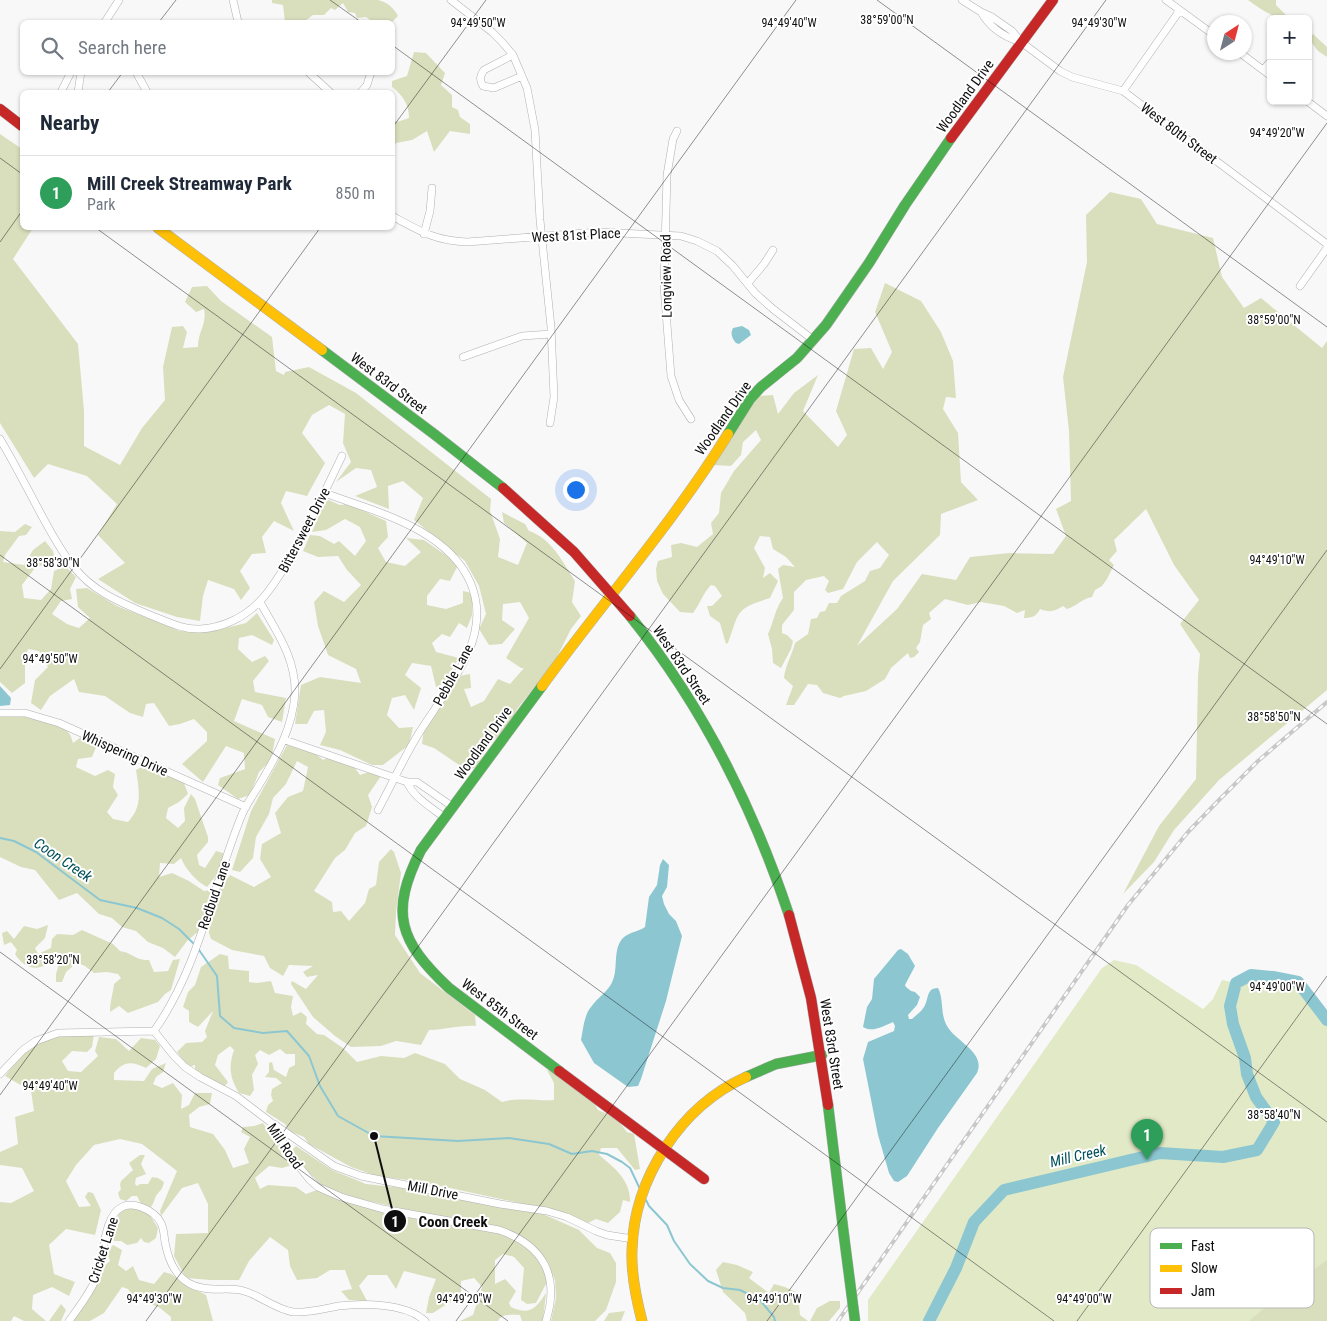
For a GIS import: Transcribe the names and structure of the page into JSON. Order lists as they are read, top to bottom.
{
  "streets": {
    "main road": ["Woodland Drive", "West 83rd Street", "West 85th Street"],
    "street": [
      "West 80th Street",
      "West 81st Place",
      "Longview Road",
      "Bittersweet Drive",
      "Pebble Lane",
      "Whispering Drive",
      "Redbud Lane",
      "Mill Road",
      "Mill Drive",
      "Cricket Lane"
    ]
  },
  "crossings": [
    ["Woodland Drive", "West 80th Street"],
    ["Woodland Drive", "West 81st Place"],
    ["Woodland Drive", "West 83rd Street"],
    ["Woodland Drive", "West 85th Street"],
    ["West 81st Place", "Longview Road"],
    ["Bittersweet Drive", "Pebble Lane"],
    ["Bittersweet Drive", "Redbud Lane"],
    ["Whispering Drive", "Redbud Lane"],
    ["Redbud Lane", "Mill Road"],
    ["Mill Road", "Mill Drive"]
  ],
  "water": ["Coon Creek", "Mill Creek"],
  "places": ["Coon Creek"],
  "legend": ["Fast", "Slow", "Jam"],
  "north": "top right",
  "page": {
    "map_buttons": ["+", "−"],
    "search": "Search here",
    "heading": "Nearby",
    "list": [
      {
        "mark": "1",
        "name": "Mill Creek Streamway Park",
        "note": "Park",
        "value": "850 m"
      }
    ],
    "pins": "1"
  },
  "coordinates": [
    "38°59'00\"N",
    "94°49'50\"W",
    "94°49'40\"W",
    "94°49'30\"W",
    "94°49'20\"W",
    "94°49'10\"W",
    "38°58'30\"N",
    "38°58'50\"N",
    "38°58'20\"N",
    "94°49'00\"W",
    "38°58'40\"N"
  ]
}
